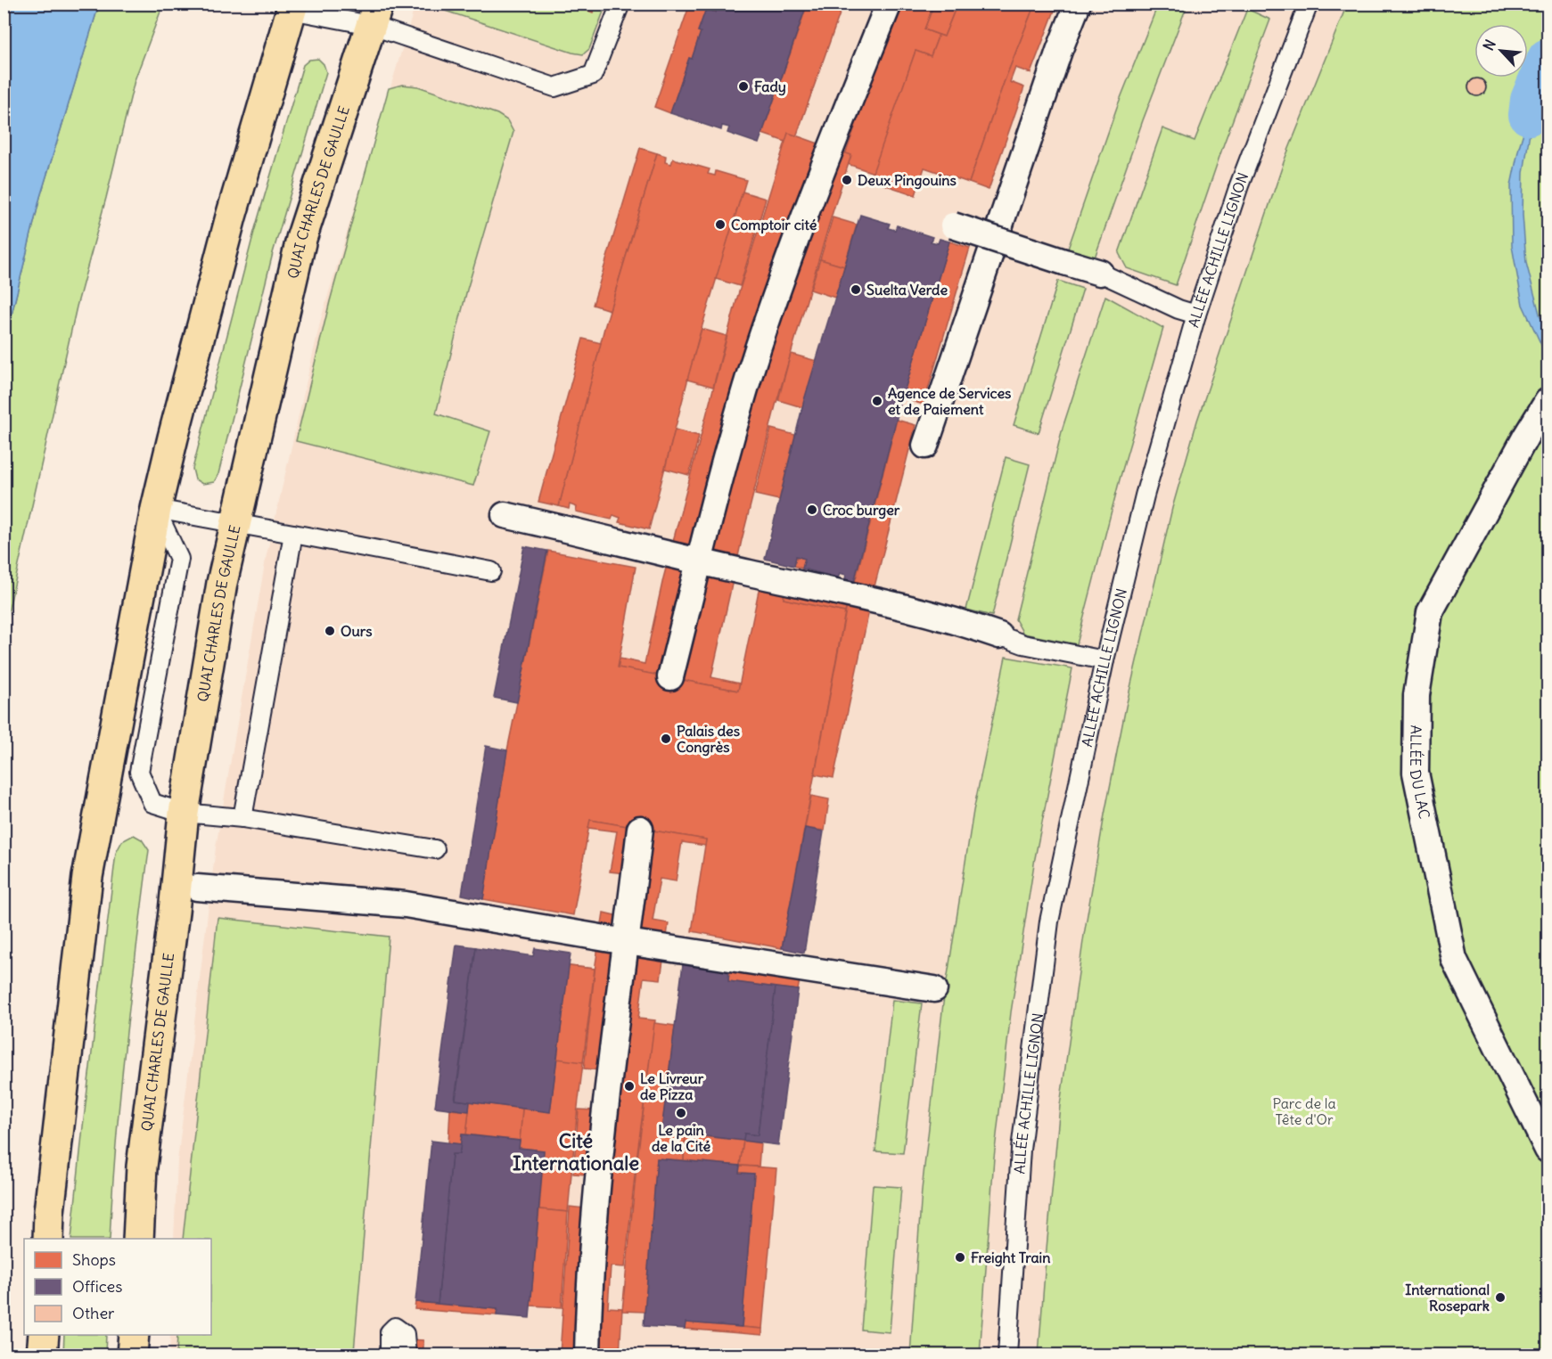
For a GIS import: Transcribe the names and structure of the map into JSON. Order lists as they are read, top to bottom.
{
  "streets": {
    "main road": ["QUAI CHARLES DE GAULLE"],
    "street": ["ALLÉE DU LAC"],
    "lane": ["ALLÉE ACHILLE LIGNON"]
  },
  "districts": ["Cité Internationale"],
  "parks": ["Parc de la Tête d'Or"],
  "places": [
    "Fady",
    "Deux Pingouins",
    "Comptoir cité",
    "Suelta Verde",
    "Agence de Services et de Paiement",
    "Croc burger",
    "Ours",
    "Palais des Congrès",
    "Le Livreur de Pizza",
    "Le pain de la Cité",
    "Freight Train",
    "International Rosepark"
  ],
  "legend": ["Shops", "Offices", "Other"],
  "north": "top left"
}
